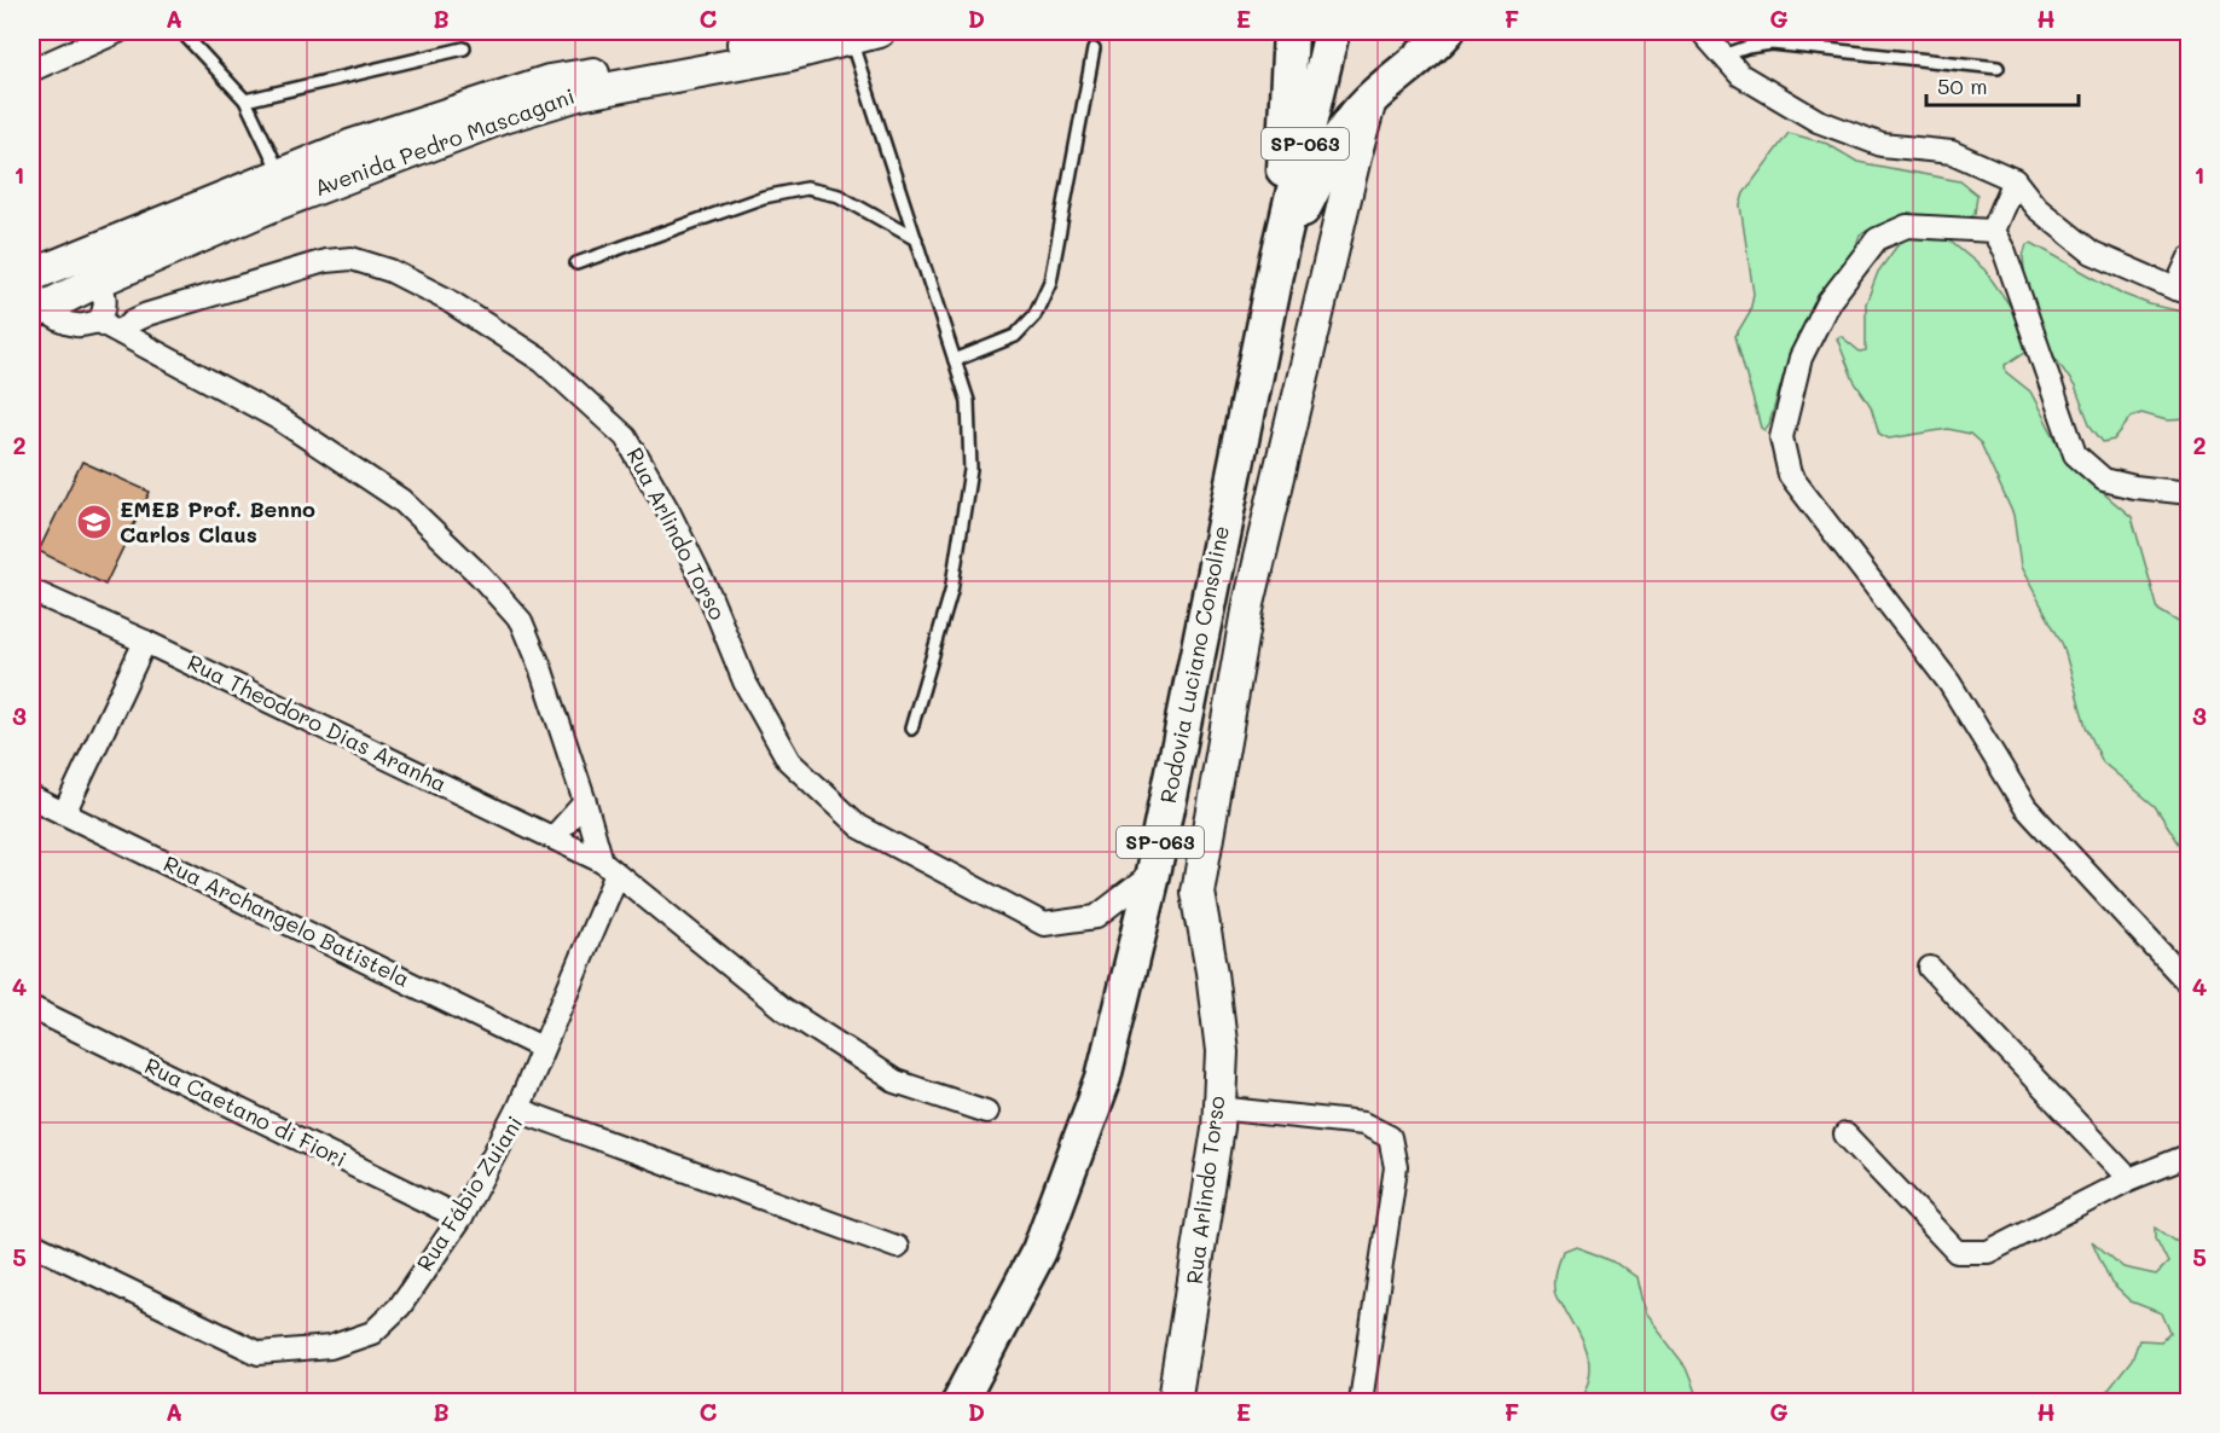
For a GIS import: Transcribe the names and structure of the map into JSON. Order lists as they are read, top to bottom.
{
  "streets": {
    "main road": [
      "Avenida Pedro Mascagani",
      "SP-063",
      "Rua Arlindo Torso",
      "Rodovia Luciano Consoline"
    ],
    "street": [
      "Rua Theodoro Dias Aranha",
      "Rua Archangelo Batistela",
      "Rua Caetano di Fiori",
      "Rua Fábio Zuiani"
    ]
  },
  "crossings": [
    ["Rua Arlindo Torso", "Rodovia Luciano Consoline"],
    ["Rua Caetano di Fiori", "Rua Fábio Zuiani"]
  ],
  "places": {
    "school or university": ["EMEB Prof. Benno Carlos Claus"]
  },
  "scale_bar": "50 m",
  "grid": {
    "columns": [
      "A",
      "B",
      "C",
      "D",
      "E",
      "F",
      "G",
      "H"
    ],
    "rows": [
      "1",
      "2",
      "3",
      "4",
      "5"
    ]
  }
}
